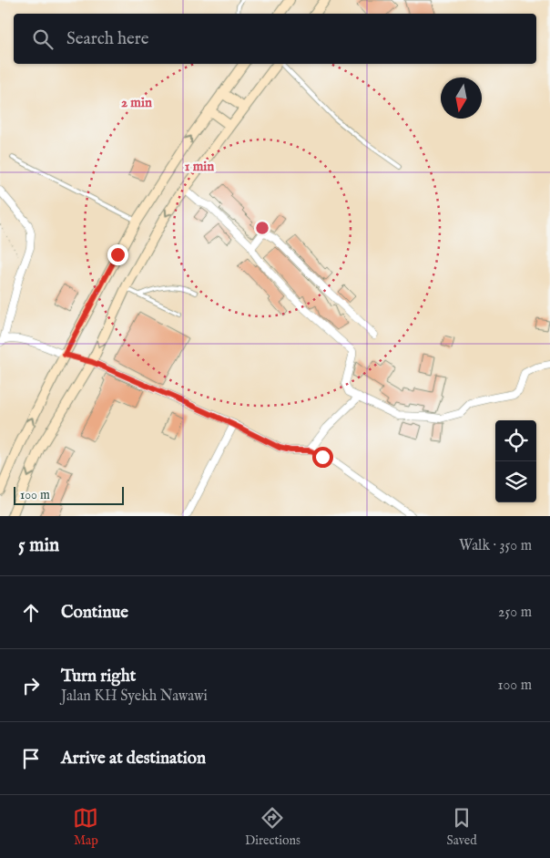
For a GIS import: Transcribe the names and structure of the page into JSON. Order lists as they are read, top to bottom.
{
  "scale_bar": "100 m",
  "north": "bottom",
  "page": {
    "search": "Search here",
    "scale": "100 m",
    "heading": ["5 min", "Walk · 350 m"],
    "list": [
      ["Continue", "250 m"],
      ["Turn right", "Jalan KH Syekh Nawawi", "100 m"],
      "Arrive at destination"
    ],
    "nav": ["Map", "Directions", "Saved"]
  },
  "rings": ["2 min", "1 min"]
}
